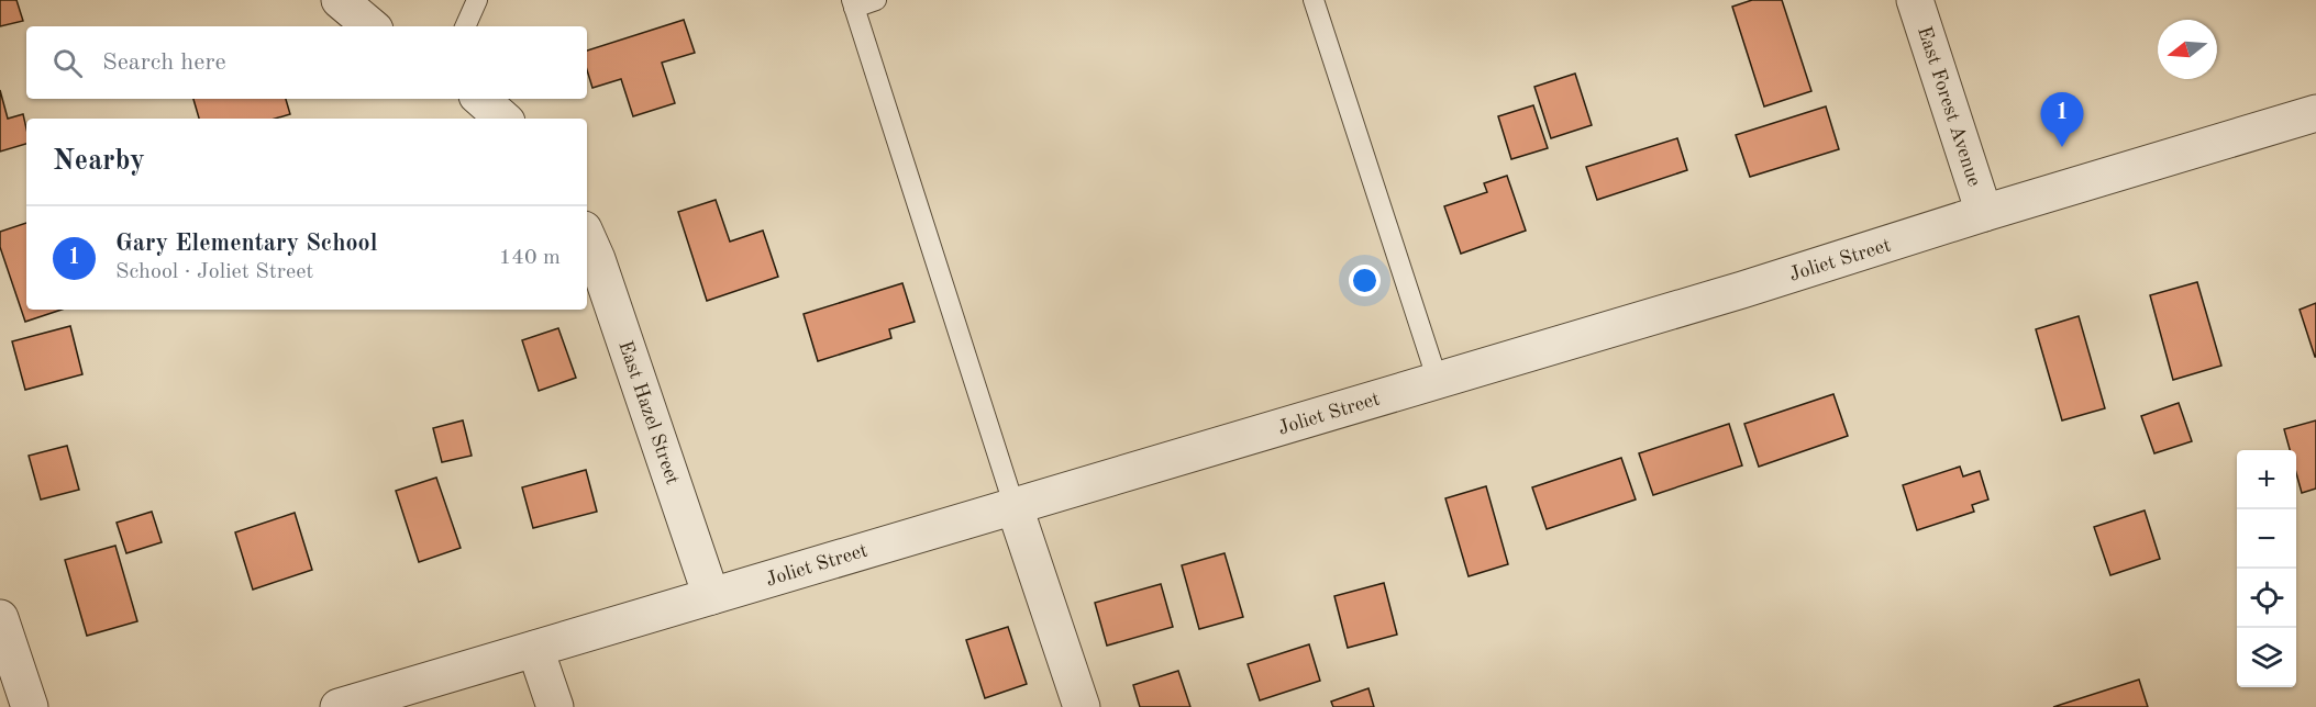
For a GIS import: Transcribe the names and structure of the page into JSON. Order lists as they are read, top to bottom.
{
  "streets": {
    "street": ["East Forest Avenue", "Joliet Street", "East Hazel Street"]
  },
  "crossings": [
    ["East Forest Avenue", "Joliet Street"],
    ["Joliet Street", "East Hazel Street"]
  ],
  "north": "left",
  "page": {
    "search": "Search here",
    "pins": "1",
    "heading": "Nearby",
    "list": [
      {
        "mark": "1",
        "name": "Gary Elementary School",
        "note": "School · Joliet Street",
        "value": "140 m"
      }
    ],
    "map_buttons": ["+", "−"]
  }
}
